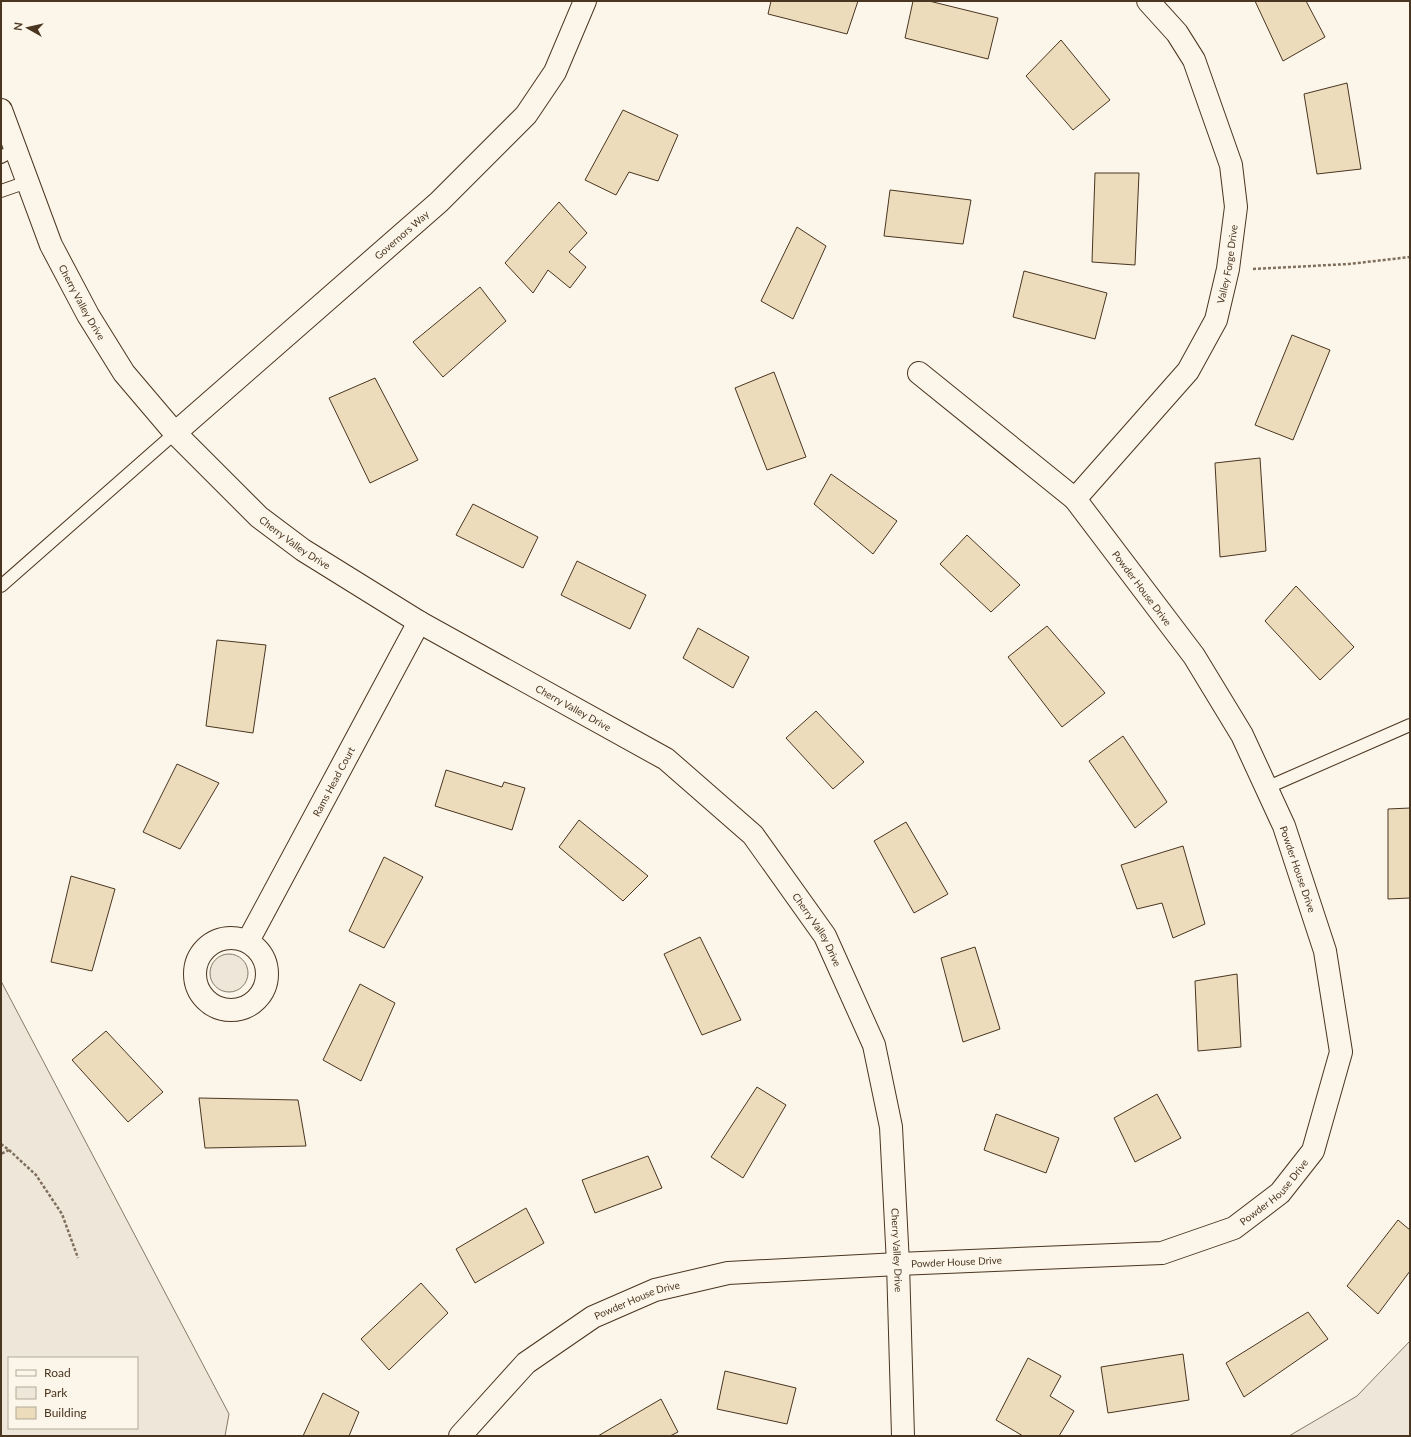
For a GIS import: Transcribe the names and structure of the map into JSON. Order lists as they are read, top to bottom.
{
  "streets": {
    "street": [
      "Governors Way",
      "Valley Forge Drive",
      "Cherry Valley Drive",
      "Powder House Drive",
      "Rams Head Court"
    ]
  },
  "crossings": [
    ["Governors Way", "Cherry Valley Drive"],
    ["Valley Forge Drive", "Powder House Drive"],
    ["Cherry Valley Drive", "Powder House Drive"],
    ["Cherry Valley Drive", "Rams Head Court"]
  ],
  "legend": ["Road", "Park", "Building"],
  "north": "left"
}
